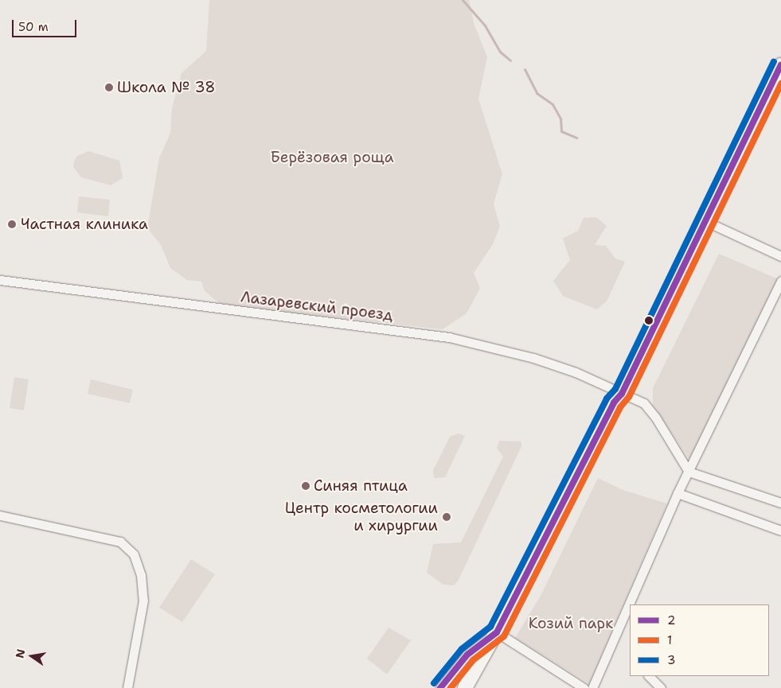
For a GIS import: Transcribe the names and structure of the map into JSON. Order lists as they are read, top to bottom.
{
  "streets": {
    "street": ["Лазаревский проезд"]
  },
  "parks": ["Берёзовая роща", "Козий парк"],
  "places": [
    "Школа № 38",
    "Частная клиника",
    "Синяя птица",
    "Центр косметологии и хирургии"
  ],
  "lines": ["transit line 3", "transit line 2", "transit line 1"],
  "legend": ["2", "1", "3"],
  "scale_bar": "50 m",
  "north": "left"
}
